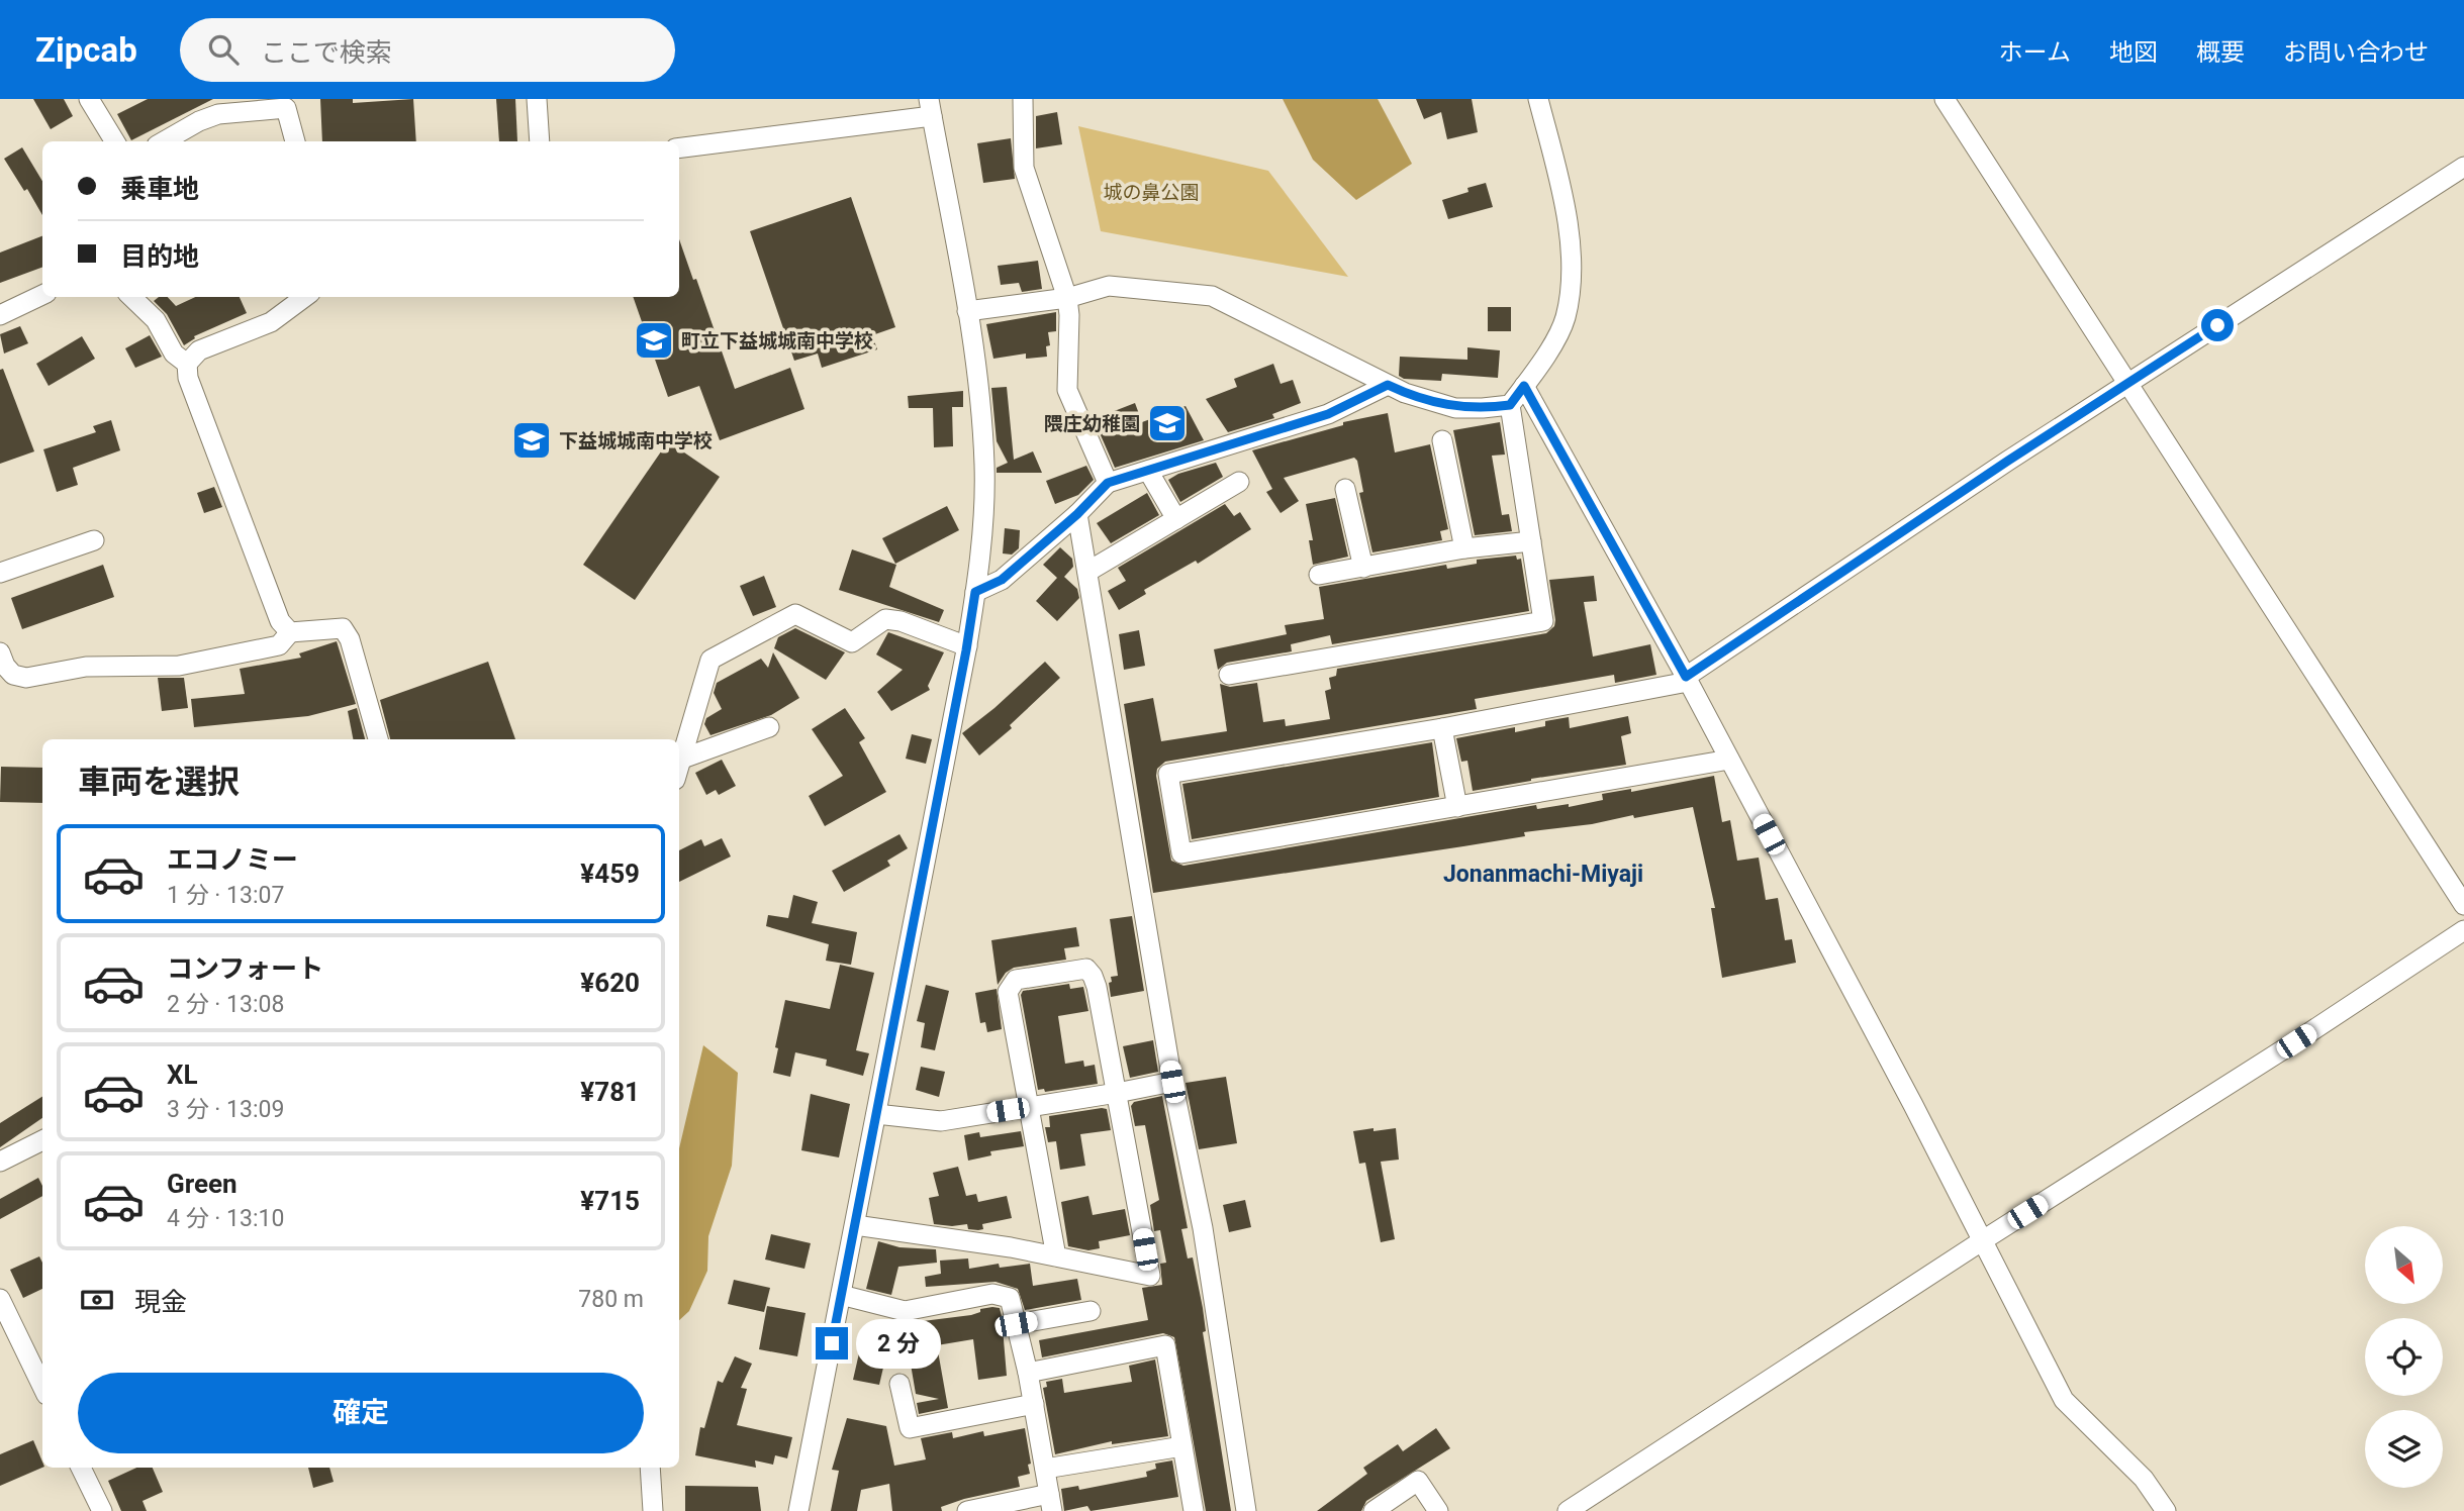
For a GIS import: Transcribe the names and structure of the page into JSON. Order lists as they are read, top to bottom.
{
  "districts": ["Jonanmachi-Miyaji"],
  "parks": ["城の鼻公園"],
  "places": {
    "school or university": ["町立下益城城南中学校", "隈庄幼稚園", "下益城城南中学校"]
  },
  "north": "bottom right",
  "page": {
    "header": "Zipcab",
    "search": "ここで検索",
    "nav": [
      "ホーム",
      "地図",
      "概要",
      "お問い合わせ"
    ],
    "banner": ["乗車地", "目的地"],
    "heading": "車両を選択",
    "list": [
      {
        "name": "エコノミー",
        "note": "1 分 · 13:07",
        "value": "¥459"
      },
      {
        "name": "コンフォート",
        "note": "2 分 · 13:08",
        "value": "¥620"
      },
      {
        "name": "XL",
        "note": "3 分 · 13:09",
        "value": "¥781"
      },
      {
        "name": "Green",
        "note": "4 分 · 13:10",
        "value": "¥715"
      }
    ],
    "pay": ["現金", "780 m"],
    "bubble": "2 分",
    "buttons": "確定"
  }
}
